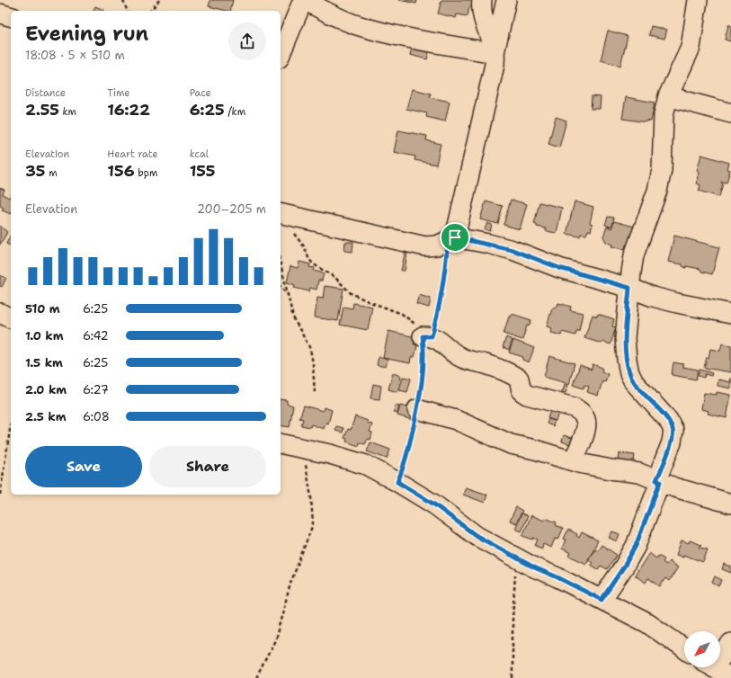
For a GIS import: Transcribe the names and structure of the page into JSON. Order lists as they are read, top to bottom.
{
  "north": "bottom left",
  "page": {
    "heading": ["Evening run", "18:08 · 5 × 510 m"],
    "stats": [
      ["Distance", "2.55 km"],
      ["Time", "16:22"],
      ["Pace", "6:25 /km"],
      ["Elevation", "35 m"],
      ["Heart rate", "156 bpm"],
      ["kcal", "155"]
    ],
    "chart": ["Elevation", "200–205 m"],
    "list": [
      {
        "name": "510 m",
        "note": "6:25"
      },
      {
        "name": "1.0 km",
        "note": "6:42"
      },
      {
        "name": "1.5 km",
        "note": "6:25"
      },
      {
        "name": "2.0 km",
        "note": "6:27"
      },
      {
        "name": "2.5 km",
        "note": "6:08"
      }
    ],
    "buttons": ["Save", "Share"]
  }
}
